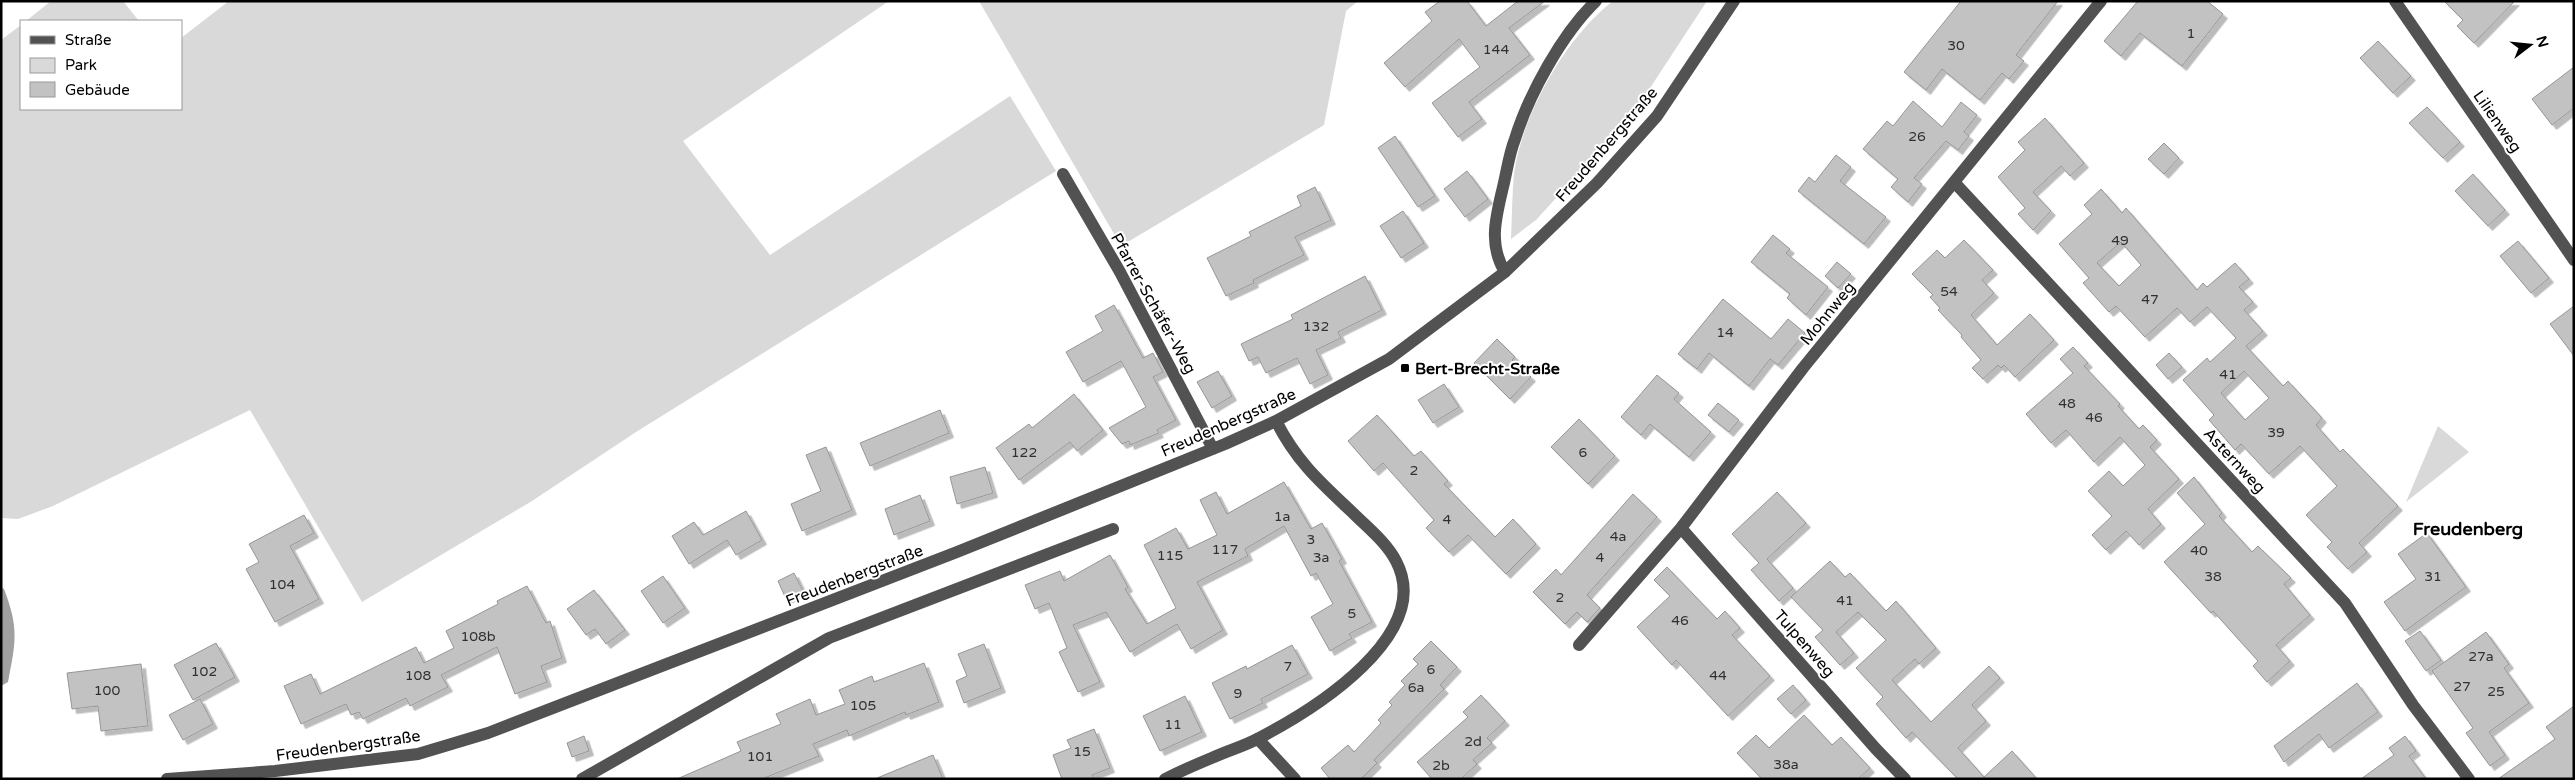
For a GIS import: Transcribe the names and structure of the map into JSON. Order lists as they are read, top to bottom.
{
  "streets": {
    "street": [
      "Lilienweg",
      "Freudenbergstraße",
      "Pfarrer-Schäfer-Weg",
      "Mohnweg",
      "Asternweg",
      "Tulpenweg"
    ]
  },
  "crossings": [
    ["Freudenbergstraße", "Pfarrer-Schäfer-Weg"],
    ["Mohnweg", "Asternweg"],
    ["Mohnweg", "Tulpenweg"]
  ],
  "districts": ["Freudenberg"],
  "places": {
    "transit": ["Bert-Brecht-Straße"]
  },
  "house_numbers": [
    "1",
    "30",
    "144",
    "26",
    "49",
    "54",
    "47",
    "132",
    "14",
    "41",
    "48",
    "46",
    "39",
    "122",
    "6",
    "2",
    "1a",
    "4",
    "4a",
    "3",
    "117",
    "40",
    "115",
    "3a",
    "4",
    "38",
    "31",
    "104",
    "2",
    "41",
    "5",
    "46",
    "108b",
    "27a",
    "7",
    "6",
    "102",
    "108",
    "44",
    "27",
    "6a",
    "100",
    "25",
    "9",
    "105",
    "11",
    "2d",
    "15",
    "101",
    "38a",
    "2b"
  ],
  "legend": ["Straße", "Park", "Gebäude"],
  "north": "right"
}
